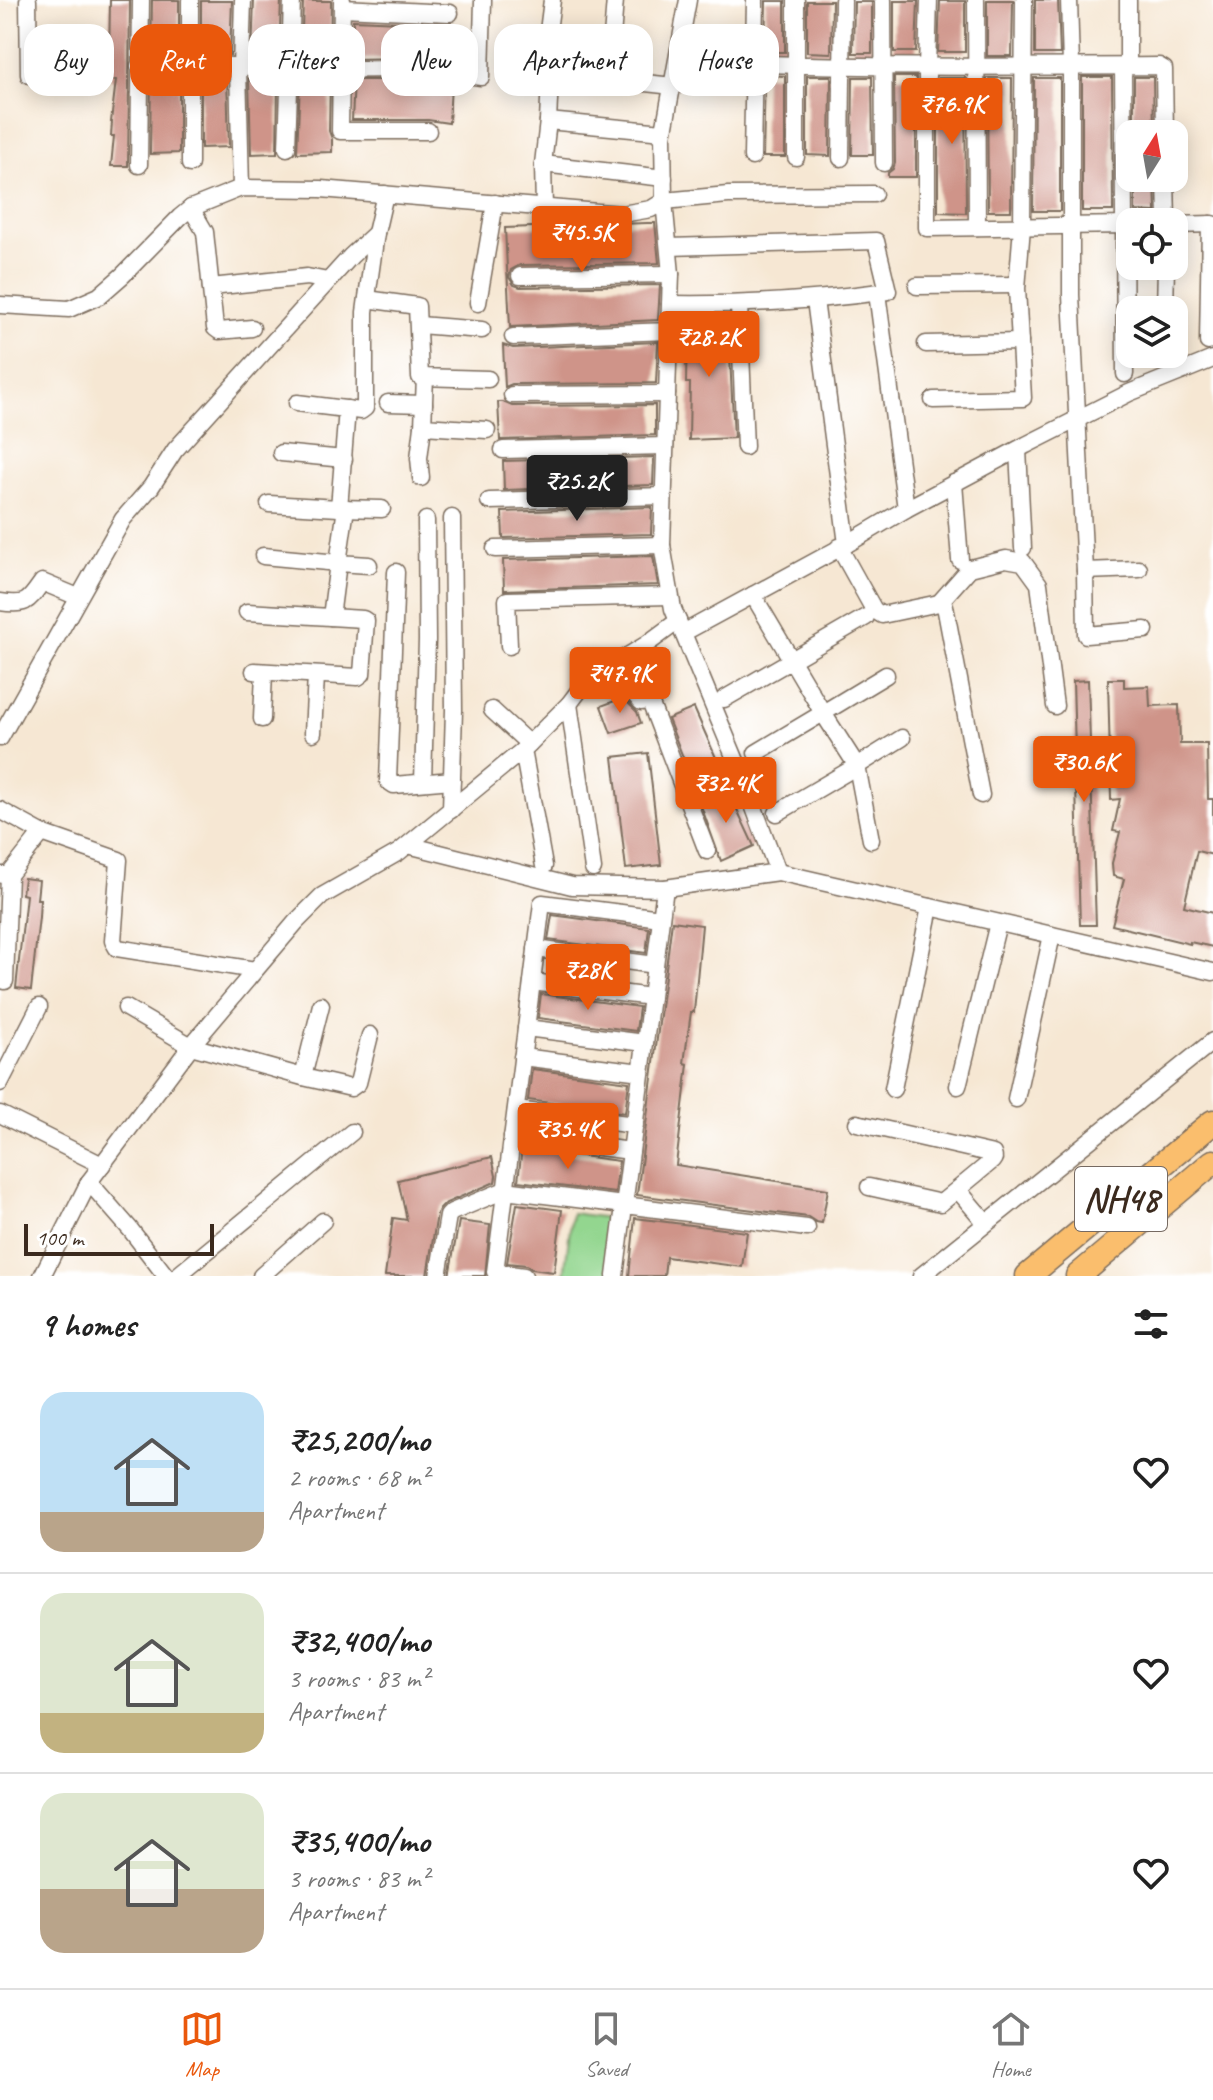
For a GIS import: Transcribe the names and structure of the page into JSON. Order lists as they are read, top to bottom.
{
  "streets": {
    "highway": ["NH48"]
  },
  "scale_bar": "100 m",
  "north": "top",
  "page": {
    "chip": [
      "Buy",
      "Rent",
      "Filters",
      "New",
      "Apartment",
      "House"
    ],
    "price": [
      "₹76.9K",
      "₹45.5K",
      "₹28.2K",
      "₹25.2K",
      "₹47.9K",
      "₹30.6K",
      "₹32.4K",
      "₹28K",
      "₹35.4K"
    ],
    "scale": "100 m",
    "heading": "9 homes",
    "list": [
      {
        "name": "₹25,200/mo",
        "note": "2 rooms · 68 m² · Apartment"
      },
      {
        "name": "₹32,400/mo",
        "note": "3 rooms · 83 m² · Apartment"
      },
      {
        "name": "₹35,400/mo",
        "note": "3 rooms · 83 m² · Apartment"
      }
    ],
    "tabs": ["Map", "Saved", "Home"]
  }
}
